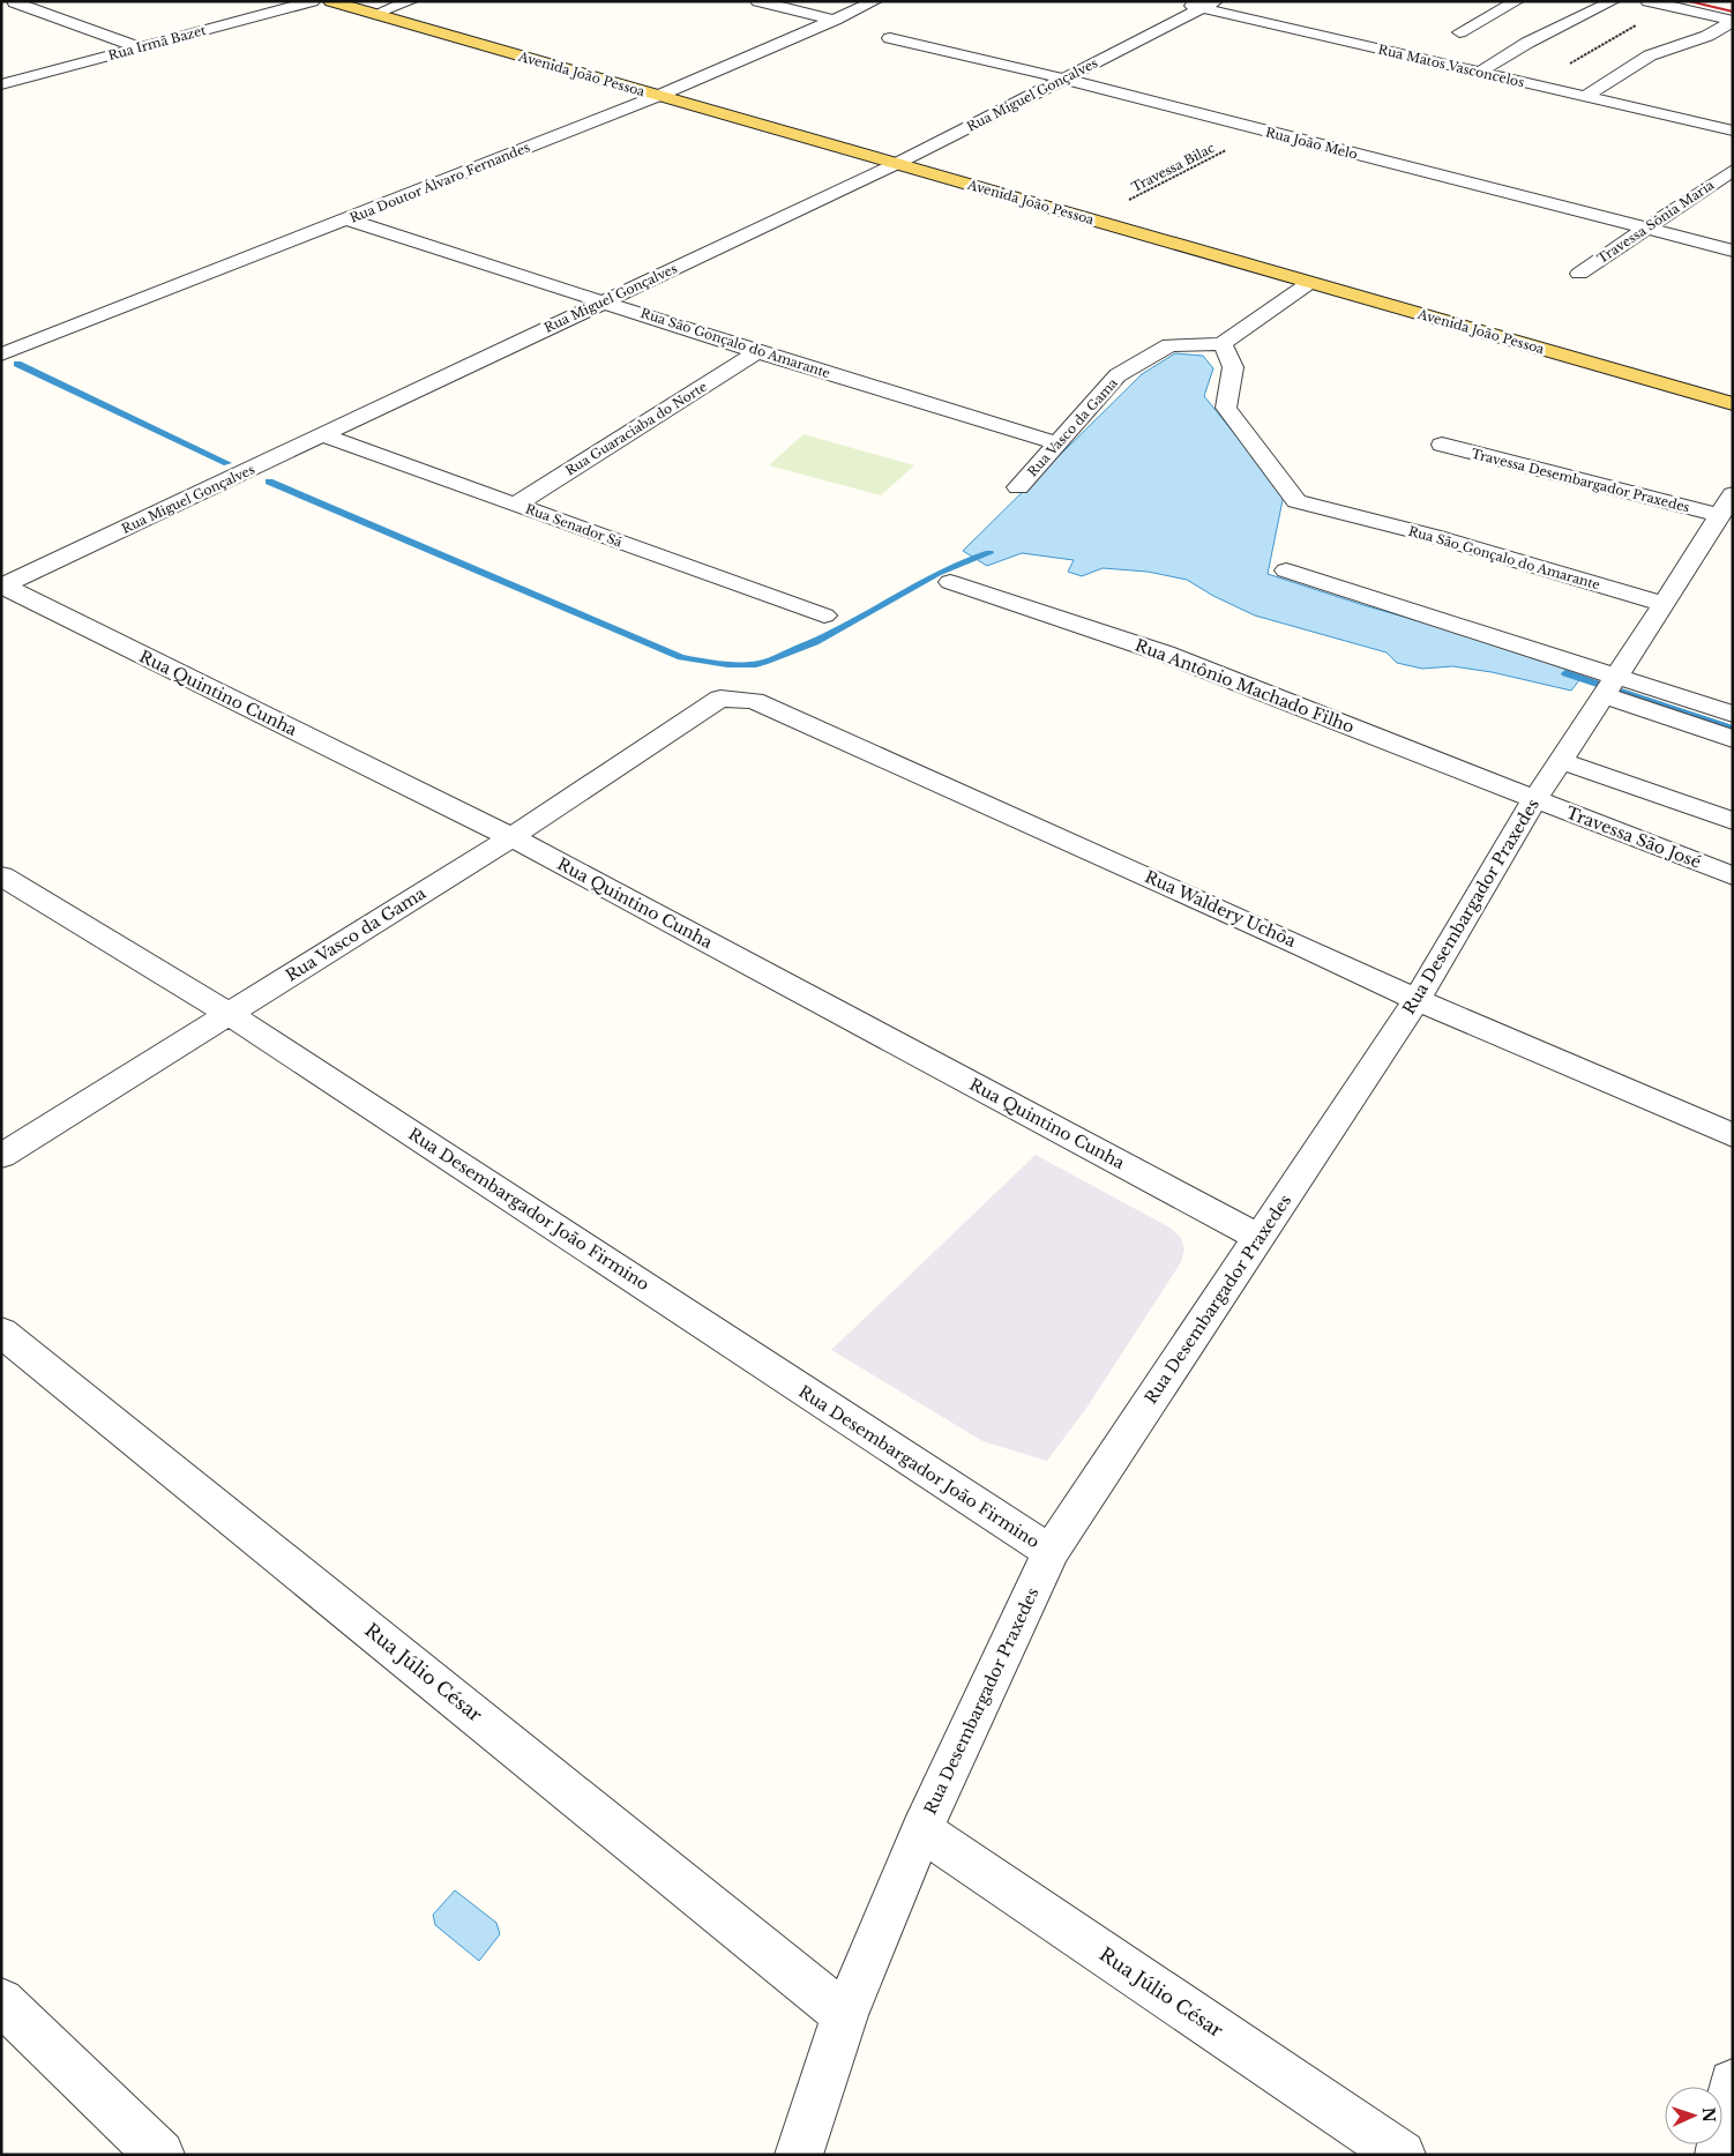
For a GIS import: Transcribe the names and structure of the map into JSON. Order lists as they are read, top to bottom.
{
  "streets": {
    "main road": ["Avenida João Pessoa"],
    "street": [
      "Rua Irmã Bazet",
      "Rua Matos Vasconcelos",
      "Rua Miguel Gonçalves",
      "Rua João Melo",
      "Rua Doutor Álvaro Fernandes",
      "Travessa Sônia Maria",
      "Rua São Gonçalo do Amarante",
      "Rua Vasco da Gama",
      "Rua Guaraciaba do Norte",
      "Travessa Desembargador Praxedes",
      "Rua Senador Sá",
      "Rua Antônio Machado Filho",
      "Rua Quintino Cunha",
      "Travessa São José",
      "Rua Desembargador Praxedes",
      "Rua Waldery Uchôa",
      "Rua Desembargador João Firmino",
      "Rua Júlio César"
    ],
    "path": ["Travessa Bilac"]
  },
  "crossings": [
    ["Rua Matos Vasconcelos", "Rua Miguel Gonçalves"],
    ["Avenida João Pessoa", "Rua Miguel Gonçalves"],
    ["Avenida João Pessoa", "Travessa Bilac"],
    ["Avenida João Pessoa", "Rua Doutor Álvaro Fernandes"],
    ["Rua Miguel Gonçalves", "Rua João Melo"],
    ["Rua Miguel Gonçalves", "Rua São Gonçalo do Amarante"],
    ["Rua Miguel Gonçalves", "Rua Senador Sá"],
    ["Rua Miguel Gonçalves", "Rua Quintino Cunha"],
    ["Rua João Melo", "Travessa Bilac"],
    ["Rua João Melo", "Travessa Sônia Maria"],
    ["Rua Doutor Álvaro Fernandes", "Rua São Gonçalo do Amarante"],
    ["Rua São Gonçalo do Amarante", "Rua Vasco da Gama"],
    ["Rua São Gonçalo do Amarante", "Rua Guaraciaba do Norte"],
    ["Rua São Gonçalo do Amarante", "Rua Desembargador Praxedes"],
    ["Rua Vasco da Gama", "Rua Quintino Cunha"],
    ["Rua Vasco da Gama", "Rua Waldery Uchôa"],
    ["Rua Vasco da Gama", "Rua Desembargador João Firmino"],
    ["Rua Guaraciaba do Norte", "Rua Senador Sá"],
    ["Travessa Desembargador Praxedes", "Rua Desembargador Praxedes"],
    ["Rua Antônio Machado Filho", "Travessa São José"],
    ["Rua Antônio Machado Filho", "Rua Desembargador Praxedes"],
    ["Rua Quintino Cunha", "Rua Desembargador Praxedes"],
    ["Travessa São José", "Rua Desembargador Praxedes"],
    ["Rua Desembargador Praxedes", "Rua Waldery Uchôa"],
    ["Rua Desembargador Praxedes", "Rua Desembargador João Firmino"],
    ["Rua Desembargador Praxedes", "Rua Júlio César"]
  ],
  "north": "right"
}
